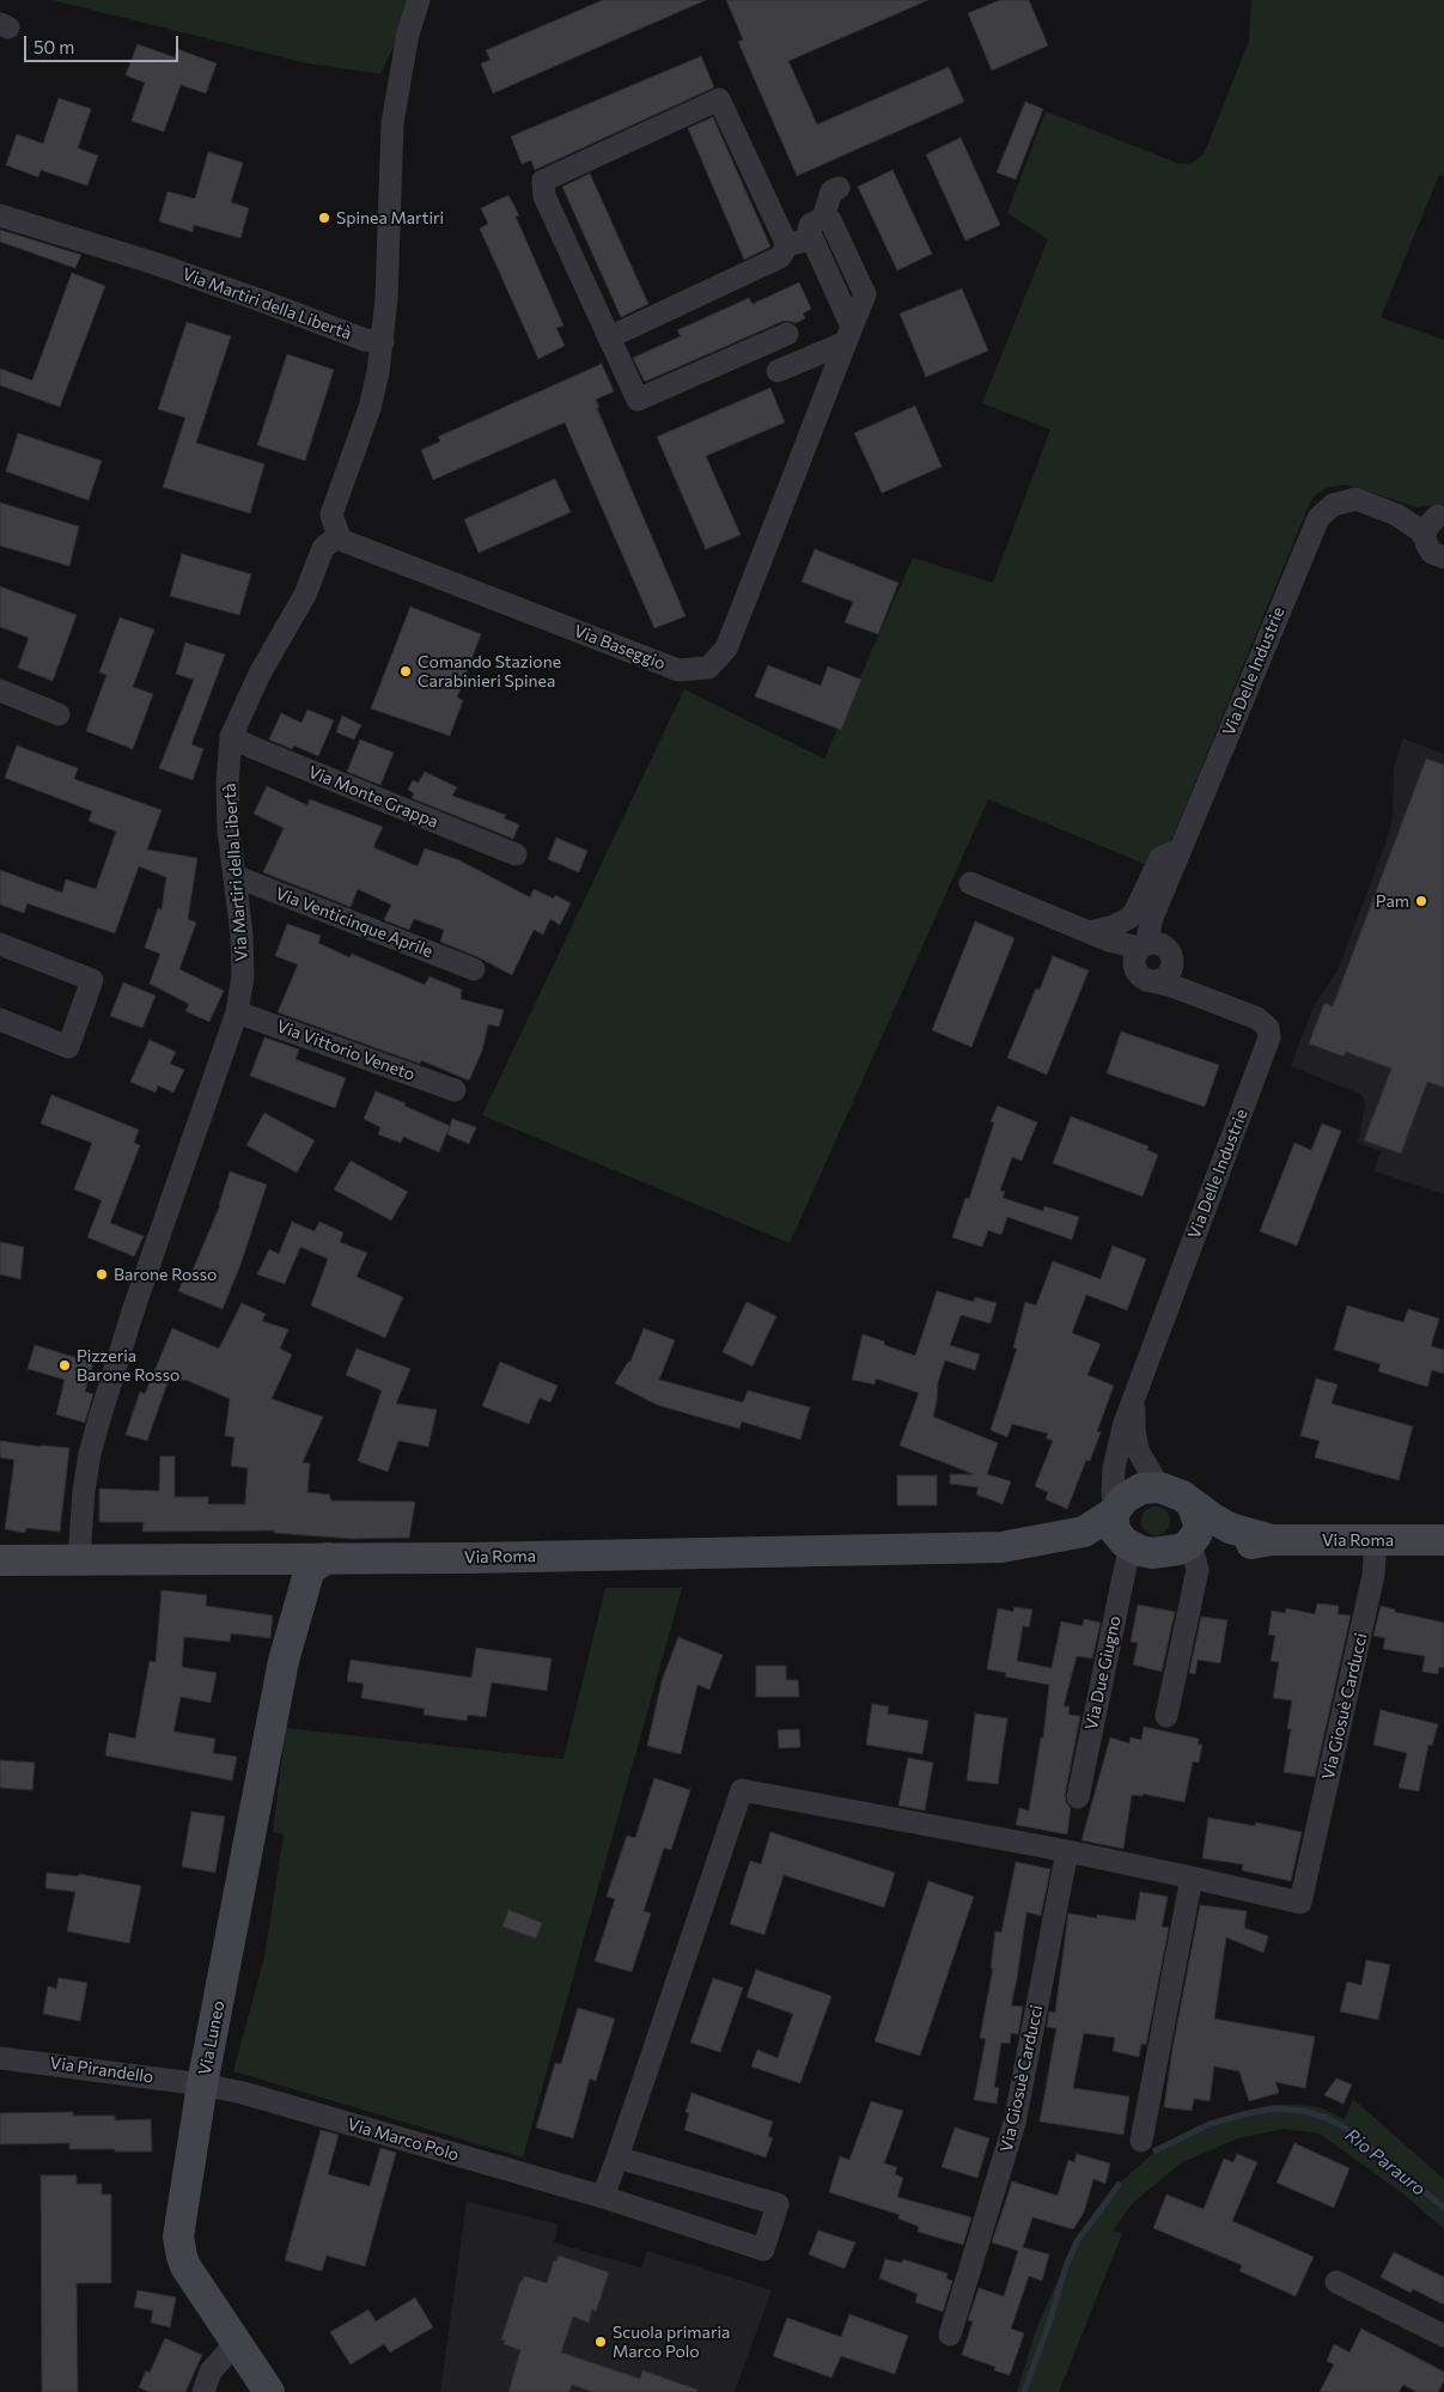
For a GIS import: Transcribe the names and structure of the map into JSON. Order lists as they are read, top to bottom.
{
  "streets": {
    "street": [
      "Via Martiri della Libertà",
      "Via Baseggio",
      "Via Delle Industrie",
      "Via Monte Grappa",
      "Via Venticinque Aprile",
      "Via Vittorio Veneto",
      "Via Roma",
      "Via Due Giugno",
      "Via Giosuè Carducci",
      "Via Luneo",
      "Via Pirandello",
      "Via Marco Polo"
    ]
  },
  "crossings": [
    ["Via Martiri della Libertà", "Via Baseggio"],
    ["Via Martiri della Libertà", "Via Monte Grappa"],
    ["Via Martiri della Libertà", "Via Venticinque Aprile"],
    ["Via Martiri della Libertà", "Via Vittorio Veneto"],
    ["Via Martiri della Libertà", "Via Roma"],
    ["Via Delle Industrie", "Via Roma"],
    ["Via Delle Industrie", "Via Due Giugno"],
    ["Via Roma", "Via Due Giugno"],
    ["Via Roma", "Via Giosuè Carducci"],
    ["Via Roma", "Via Luneo"],
    ["Via Giosuè Carducci", "Via Marco Polo"],
    ["Via Luneo", "Via Pirandello"],
    ["Via Luneo", "Via Marco Polo"],
    ["Via Pirandello", "Via Marco Polo"]
  ],
  "water": ["Rio Parauro"],
  "places": [
    "Spinea Martiri",
    "Comando Stazione Carabinieri Spinea",
    "Pam",
    "Barone Rosso",
    "Pizzeria Barone Rosso",
    "Scuola primaria Marco Polo"
  ],
  "scale_bar": "50 m"
}
